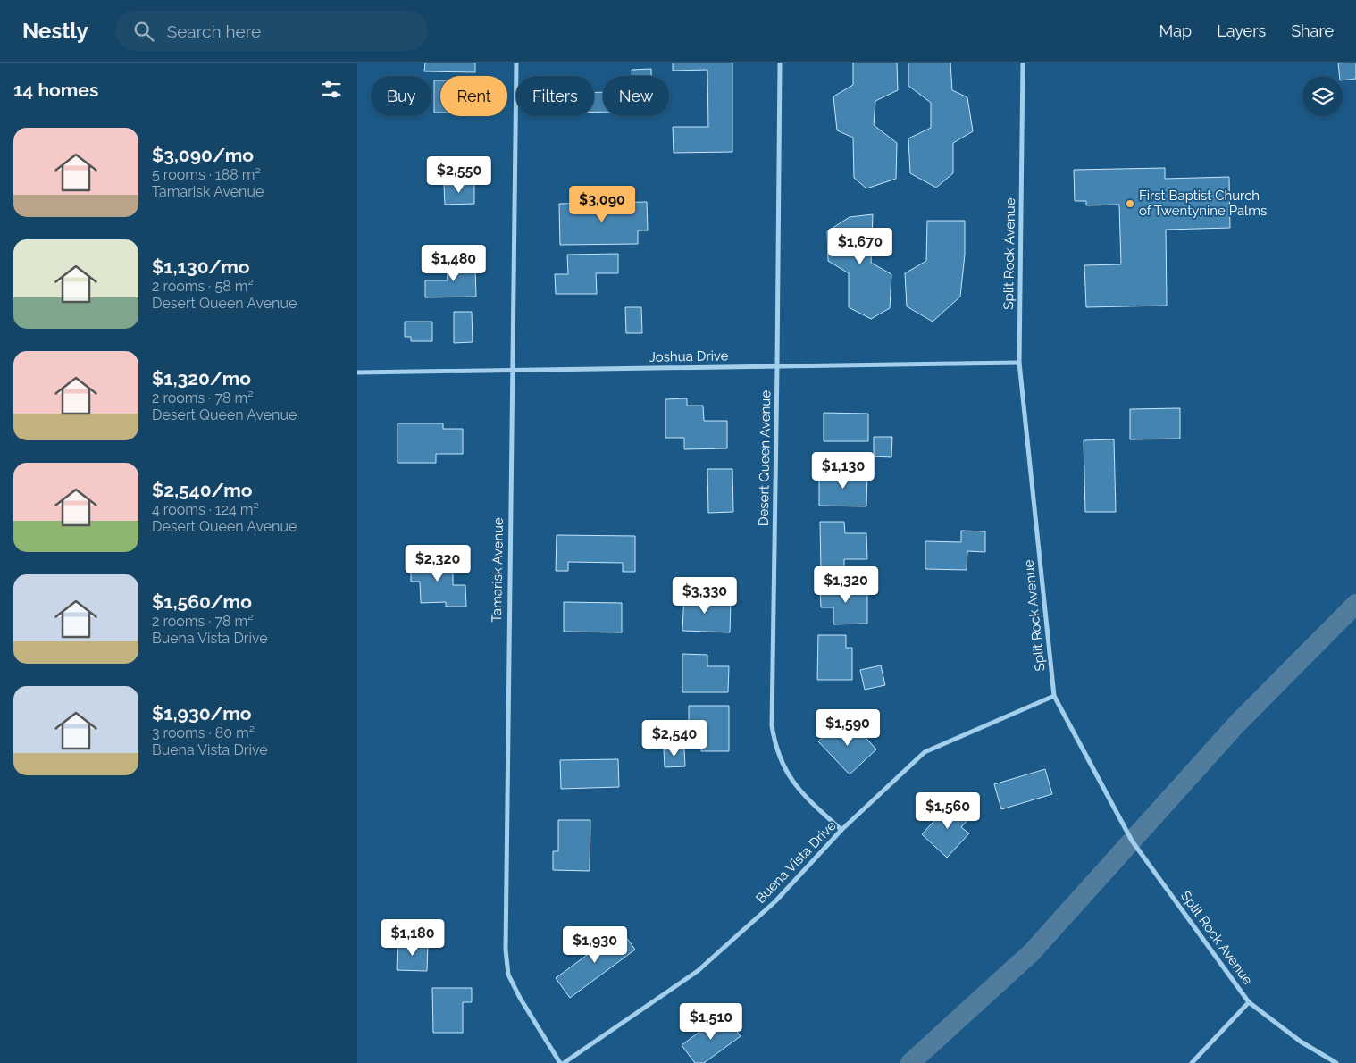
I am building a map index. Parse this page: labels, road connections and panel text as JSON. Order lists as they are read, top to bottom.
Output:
{
  "streets": {
    "street": [
      "Split Rock Avenue",
      "Joshua Drive",
      "Desert Queen Avenue",
      "Tamarisk Avenue",
      "Buena Vista Drive"
    ]
  },
  "crossings": [
    ["Split Rock Avenue", "Joshua Drive"],
    ["Split Rock Avenue", "Buena Vista Drive"],
    ["Joshua Drive", "Desert Queen Avenue"],
    ["Joshua Drive", "Tamarisk Avenue"],
    ["Desert Queen Avenue", "Buena Vista Drive"]
  ],
  "places": ["First Baptist Church of Twentynine Palms"],
  "page": {
    "header": "Nestly",
    "search": "Search here",
    "nav": ["Map", "Layers", "Share"],
    "heading": "14 homes",
    "chip": [
      "Buy",
      "Rent",
      "Filters",
      "New"
    ],
    "list": [
      {
        "name": "$3,090/mo",
        "note": "5 rooms · 188 m² · Tamarisk Avenue"
      },
      {
        "name": "$1,130/mo",
        "note": "2 rooms · 58 m² · Desert Queen Avenue"
      },
      {
        "name": "$1,320/mo",
        "note": "2 rooms · 78 m² · Desert Queen Avenue"
      },
      {
        "name": "$2,540/mo",
        "note": "4 rooms · 124 m² · Desert Queen Avenue"
      },
      {
        "name": "$1,560/mo",
        "note": "2 rooms · 78 m² · Buena Vista Drive"
      },
      {
        "name": "$1,930/mo",
        "note": "3 rooms · 80 m² · Buena Vista Drive"
      }
    ],
    "price": [
      "$2,550",
      "$3,090",
      "$1,670",
      "$1,480",
      "$1,130",
      "$2,320",
      "$1,320",
      "$3,330",
      "$1,590",
      "$2,540",
      "$1,560",
      "$1,180",
      "$1,930",
      "$1,510"
    ]
  }
}
